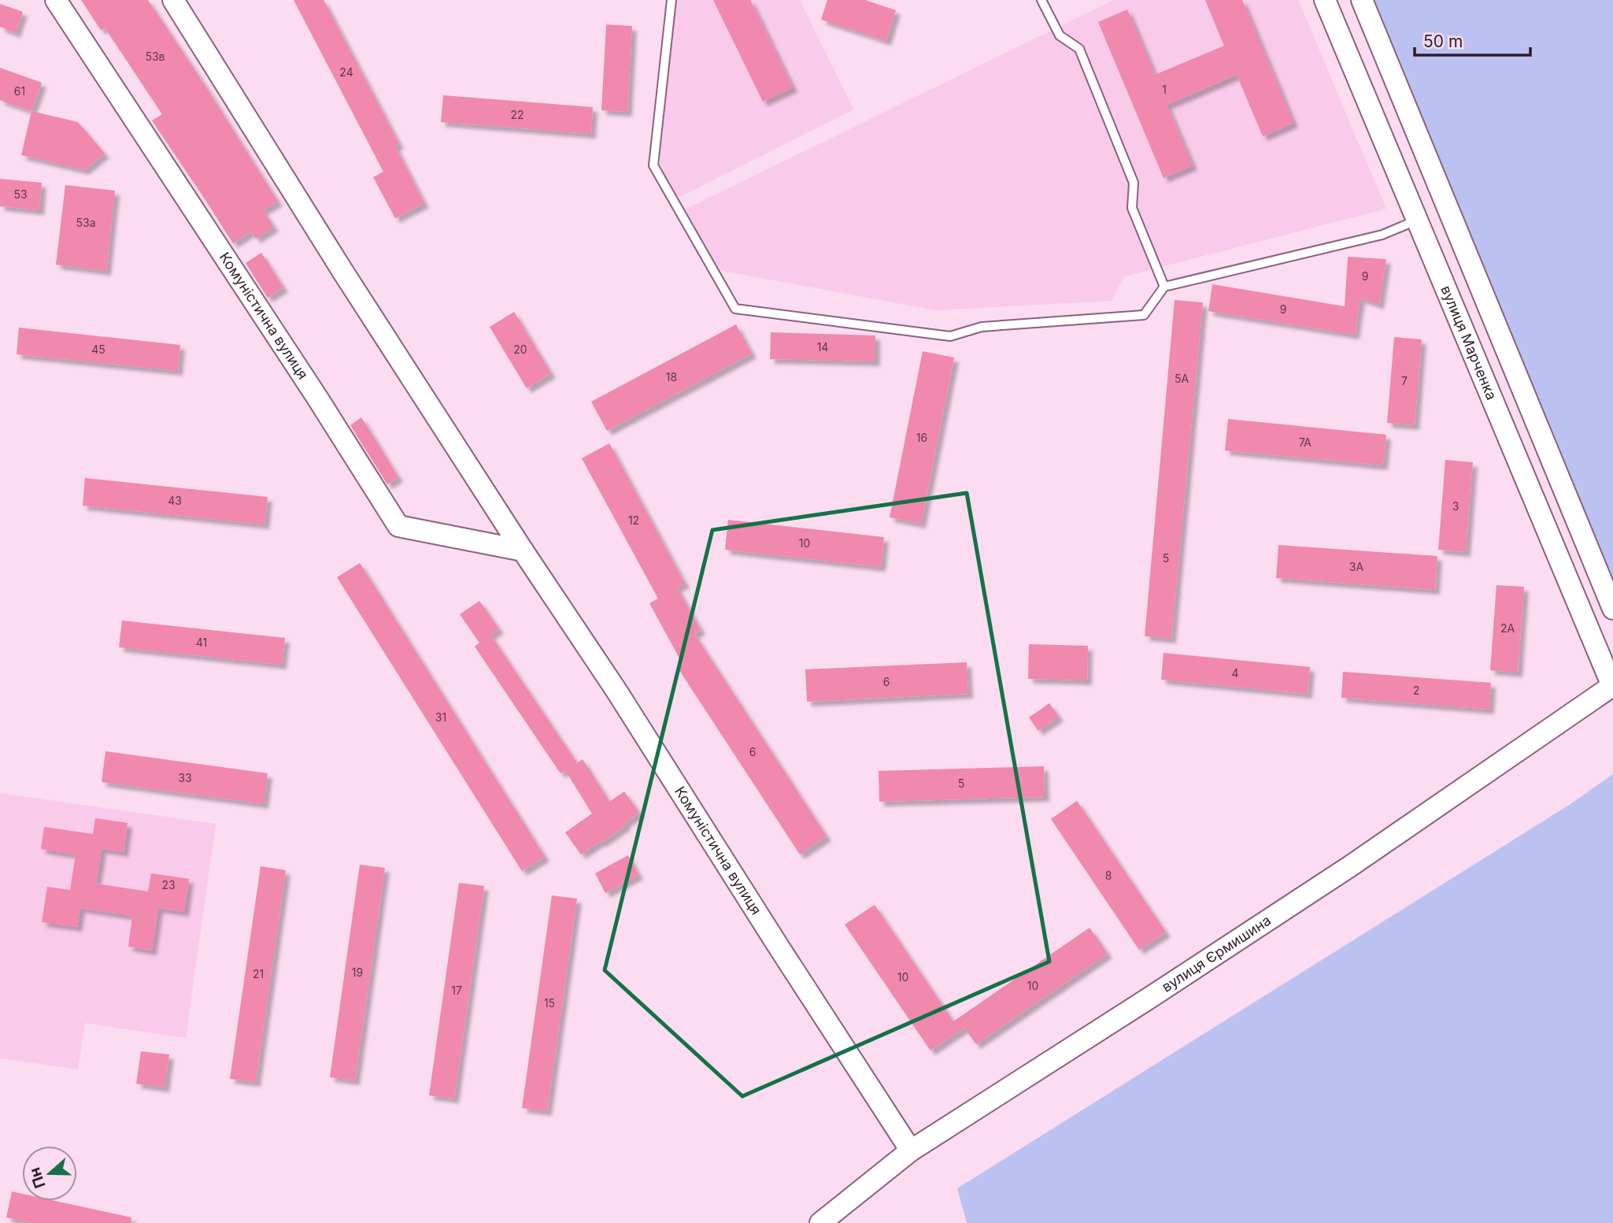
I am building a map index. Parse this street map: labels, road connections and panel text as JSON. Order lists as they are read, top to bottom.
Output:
{
  "streets": {
    "street": ["Комуністична вулиця", "вулиця Марченка", "вулиця Єрмишина"]
  },
  "crossings": [
    ["Комуністична вулиця", "вулиця Єрмишина"],
    ["вулиця Марченка", "вулиця Єрмишина"]
  ],
  "house_numbers": [
    "53в",
    "24",
    "1",
    "61",
    "22",
    "53",
    "53а",
    "9",
    "9",
    "14",
    "45",
    "20",
    "18",
    "5А",
    "7",
    "16",
    "7А",
    "43",
    "3",
    "12",
    "10",
    "5",
    "3А",
    "2А",
    "41",
    "4",
    "6",
    "2",
    "31",
    "6",
    "33",
    "5",
    "8",
    "23",
    "19",
    "21",
    "10",
    "10",
    "17",
    "15"
  ],
  "scale_bar": "50 m",
  "north": "left"
}
